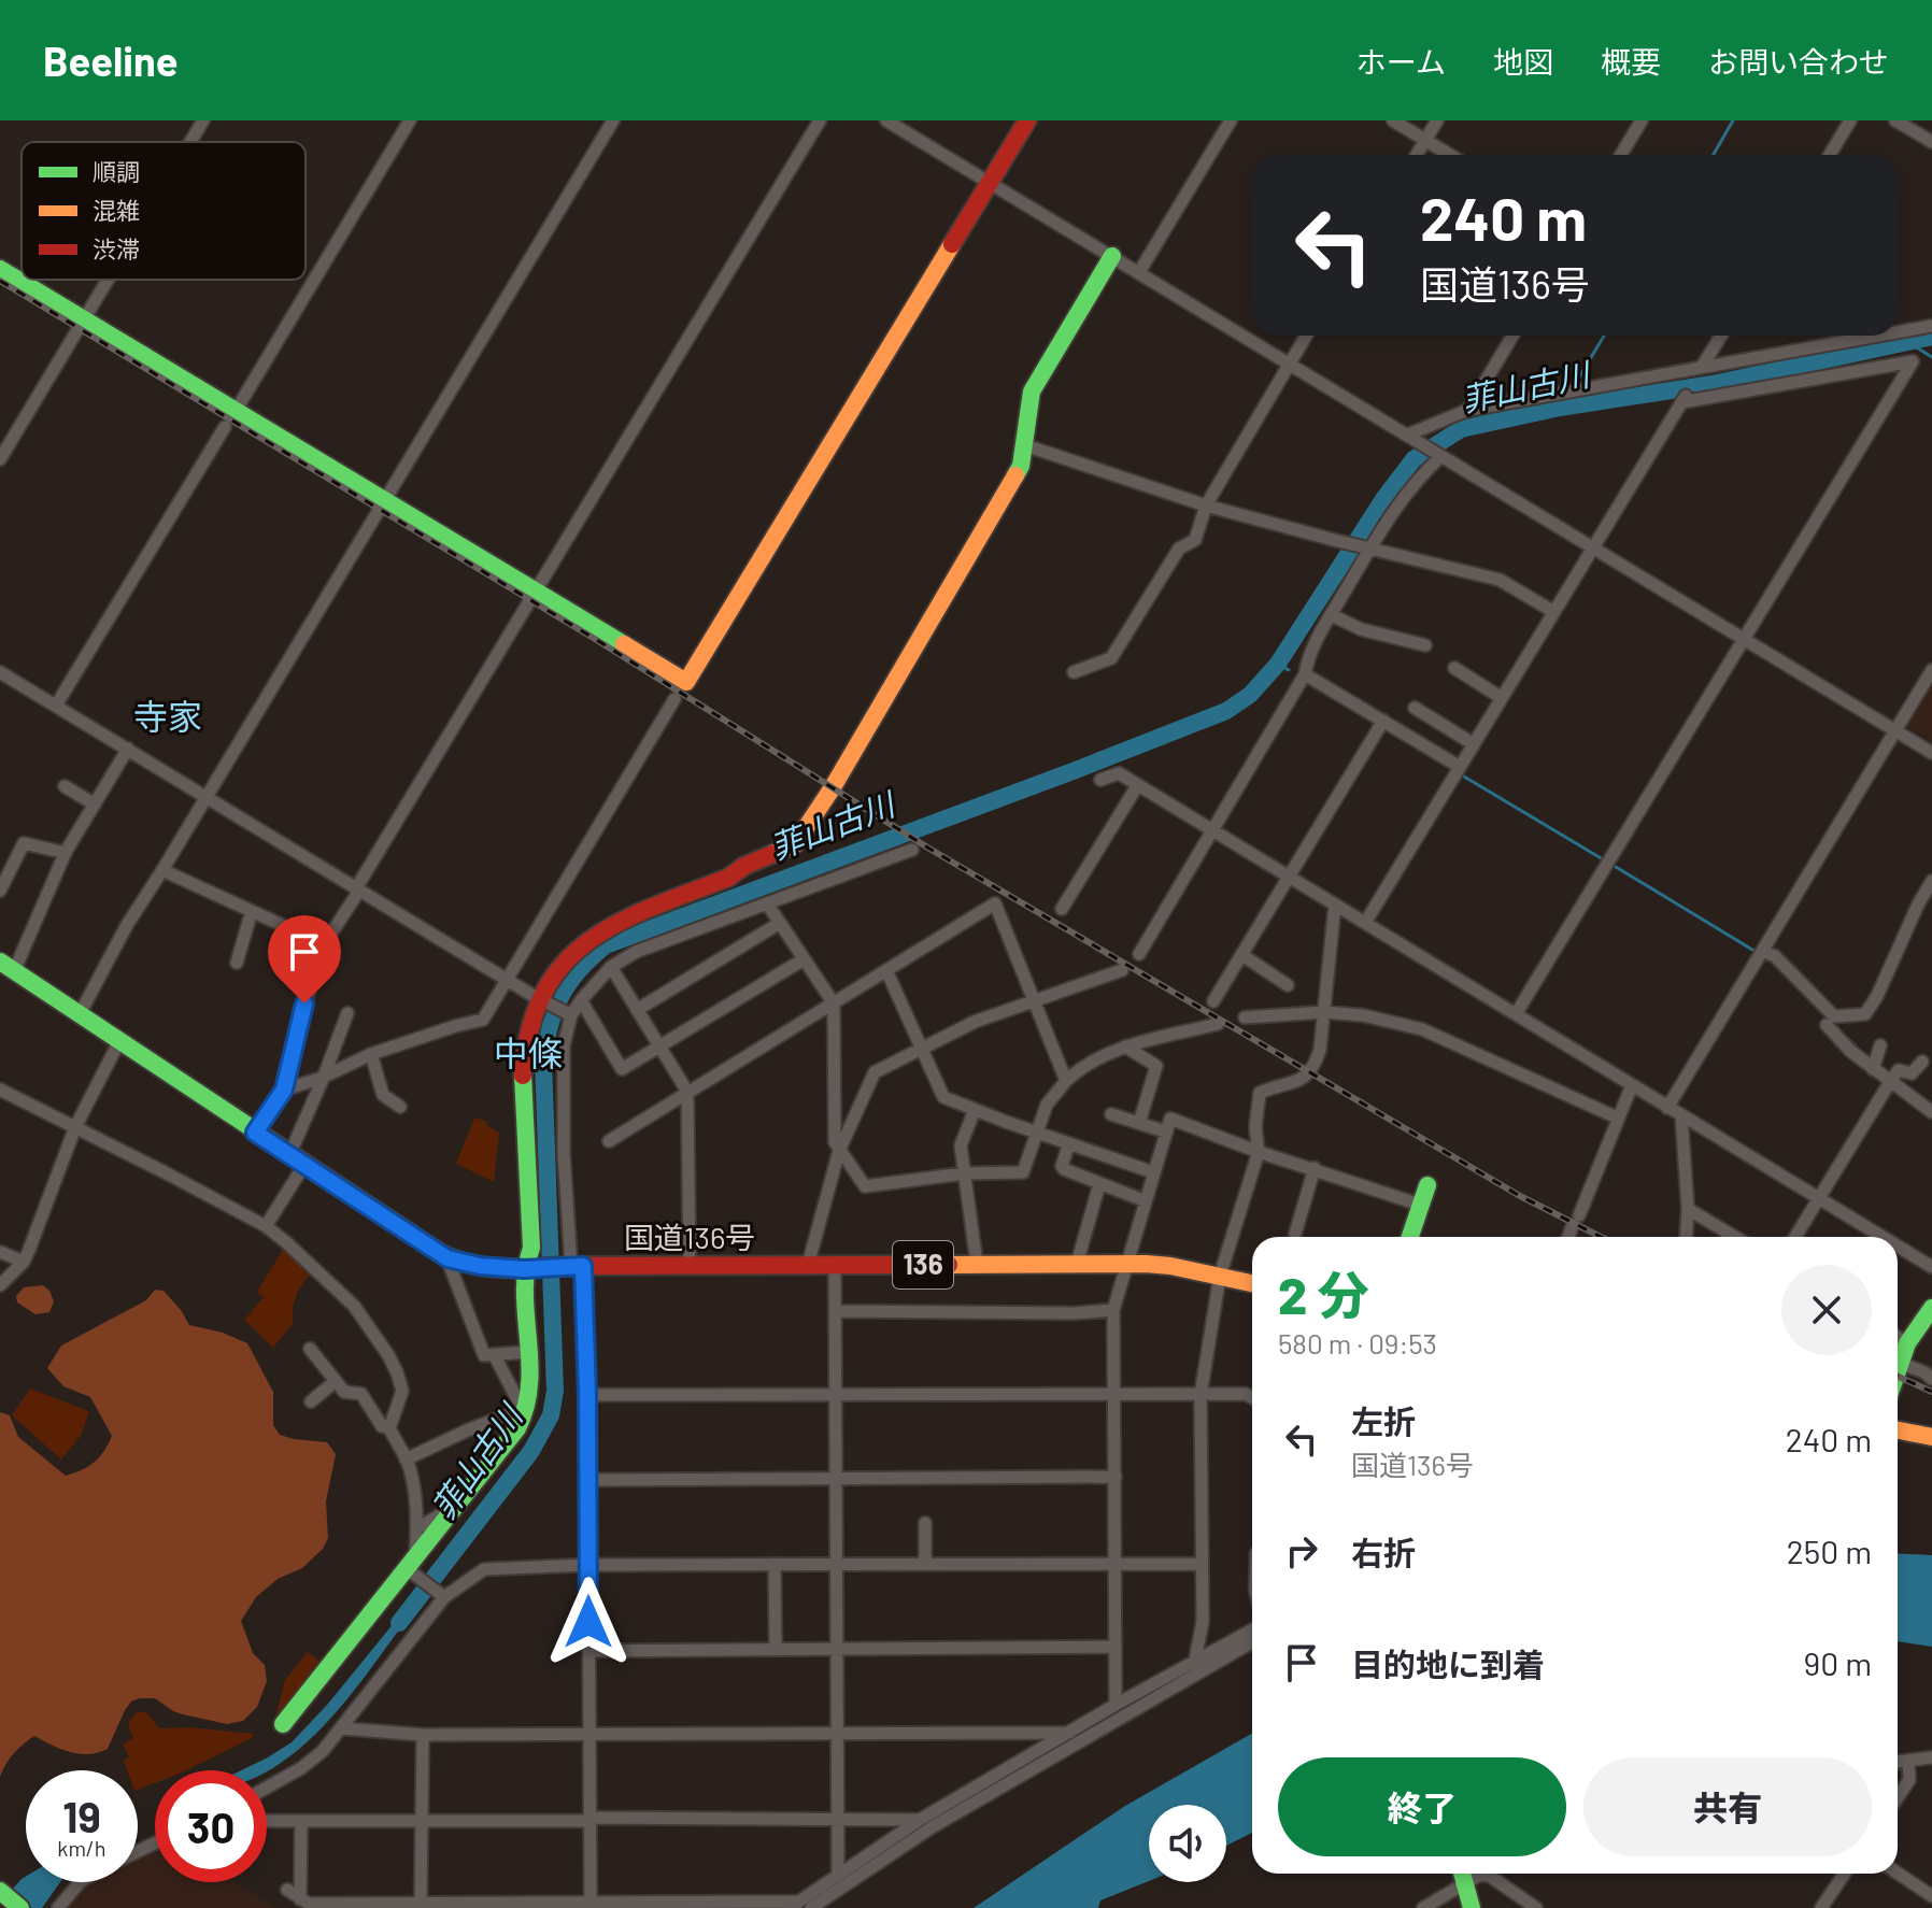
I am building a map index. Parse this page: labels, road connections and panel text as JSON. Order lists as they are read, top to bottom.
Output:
{
  "streets": {
    "main road": ["国道136号", "136"]
  },
  "districts": ["寺家", "中條"],
  "water": ["菲山古川"],
  "legend": ["順調", "混雑", "渋滞"],
  "page": {
    "header": "Beeline",
    "nav": [
      "ホーム",
      "地図",
      "概要",
      "お問い合わせ"
    ],
    "turn": ["240 m", "国道136号"],
    "heading": ["2 分", "580 m · 09:53"],
    "list": [
      {
        "name": "左折",
        "note": "国道136号",
        "value": "240 m"
      },
      {
        "name": "右折",
        "value": "250 m"
      },
      {
        "name": "目的地に到着",
        "value": "90 m"
      }
    ],
    "buttons": ["終了", "共有"],
    "speed": "19 km/h",
    "limit": "30"
  }
}
